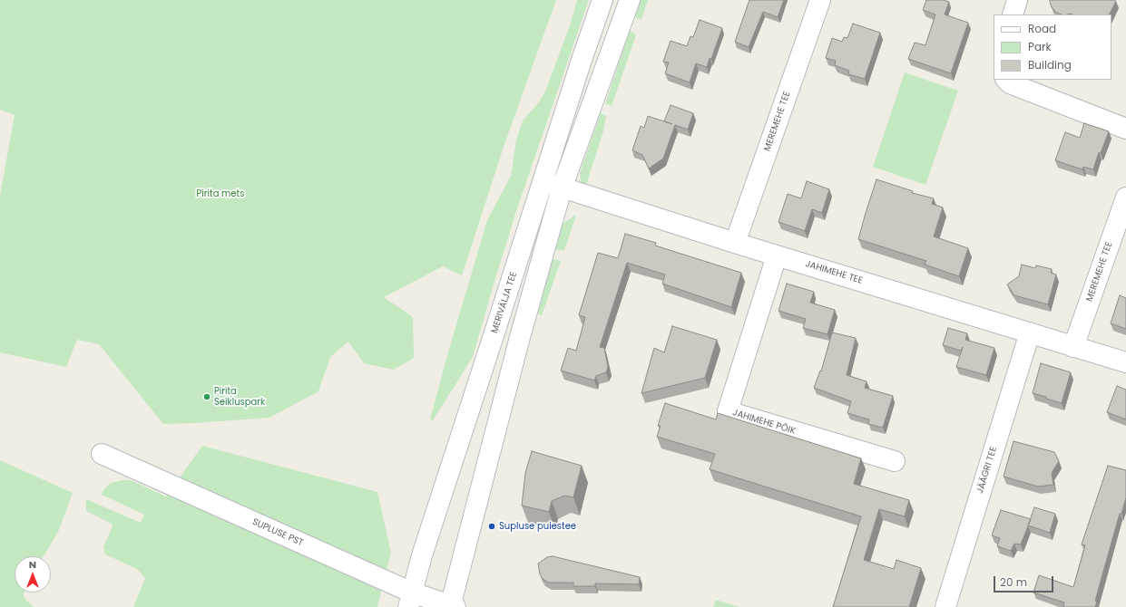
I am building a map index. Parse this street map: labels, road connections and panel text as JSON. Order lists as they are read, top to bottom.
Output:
{
  "streets": {
    "street": [
      "MEREMEHE TEE",
      "JAHIMEHE TEE",
      "MERIVÄLJA TEE",
      "JAHIMEHE PÕIK",
      "JÄÄGRI TEE",
      "SUPLUSE PST"
    ]
  },
  "crossings": [
    ["MEREMEHE TEE", "JAHIMEHE TEE"],
    ["JAHIMEHE TEE", "MERIVÄLJA TEE"],
    ["JAHIMEHE TEE", "JAHIMEHE PÕIK"],
    ["JAHIMEHE TEE", "JÄÄGRI TEE"],
    ["MERIVÄLJA TEE", "SUPLUSE PST"]
  ],
  "parks": ["Pirita mets"],
  "places": ["Pirita Seikluspark", "Supluse puiestee"],
  "legend": ["Road", "Park", "Building"],
  "scale_bar": "20 m",
  "north": "top"
}
